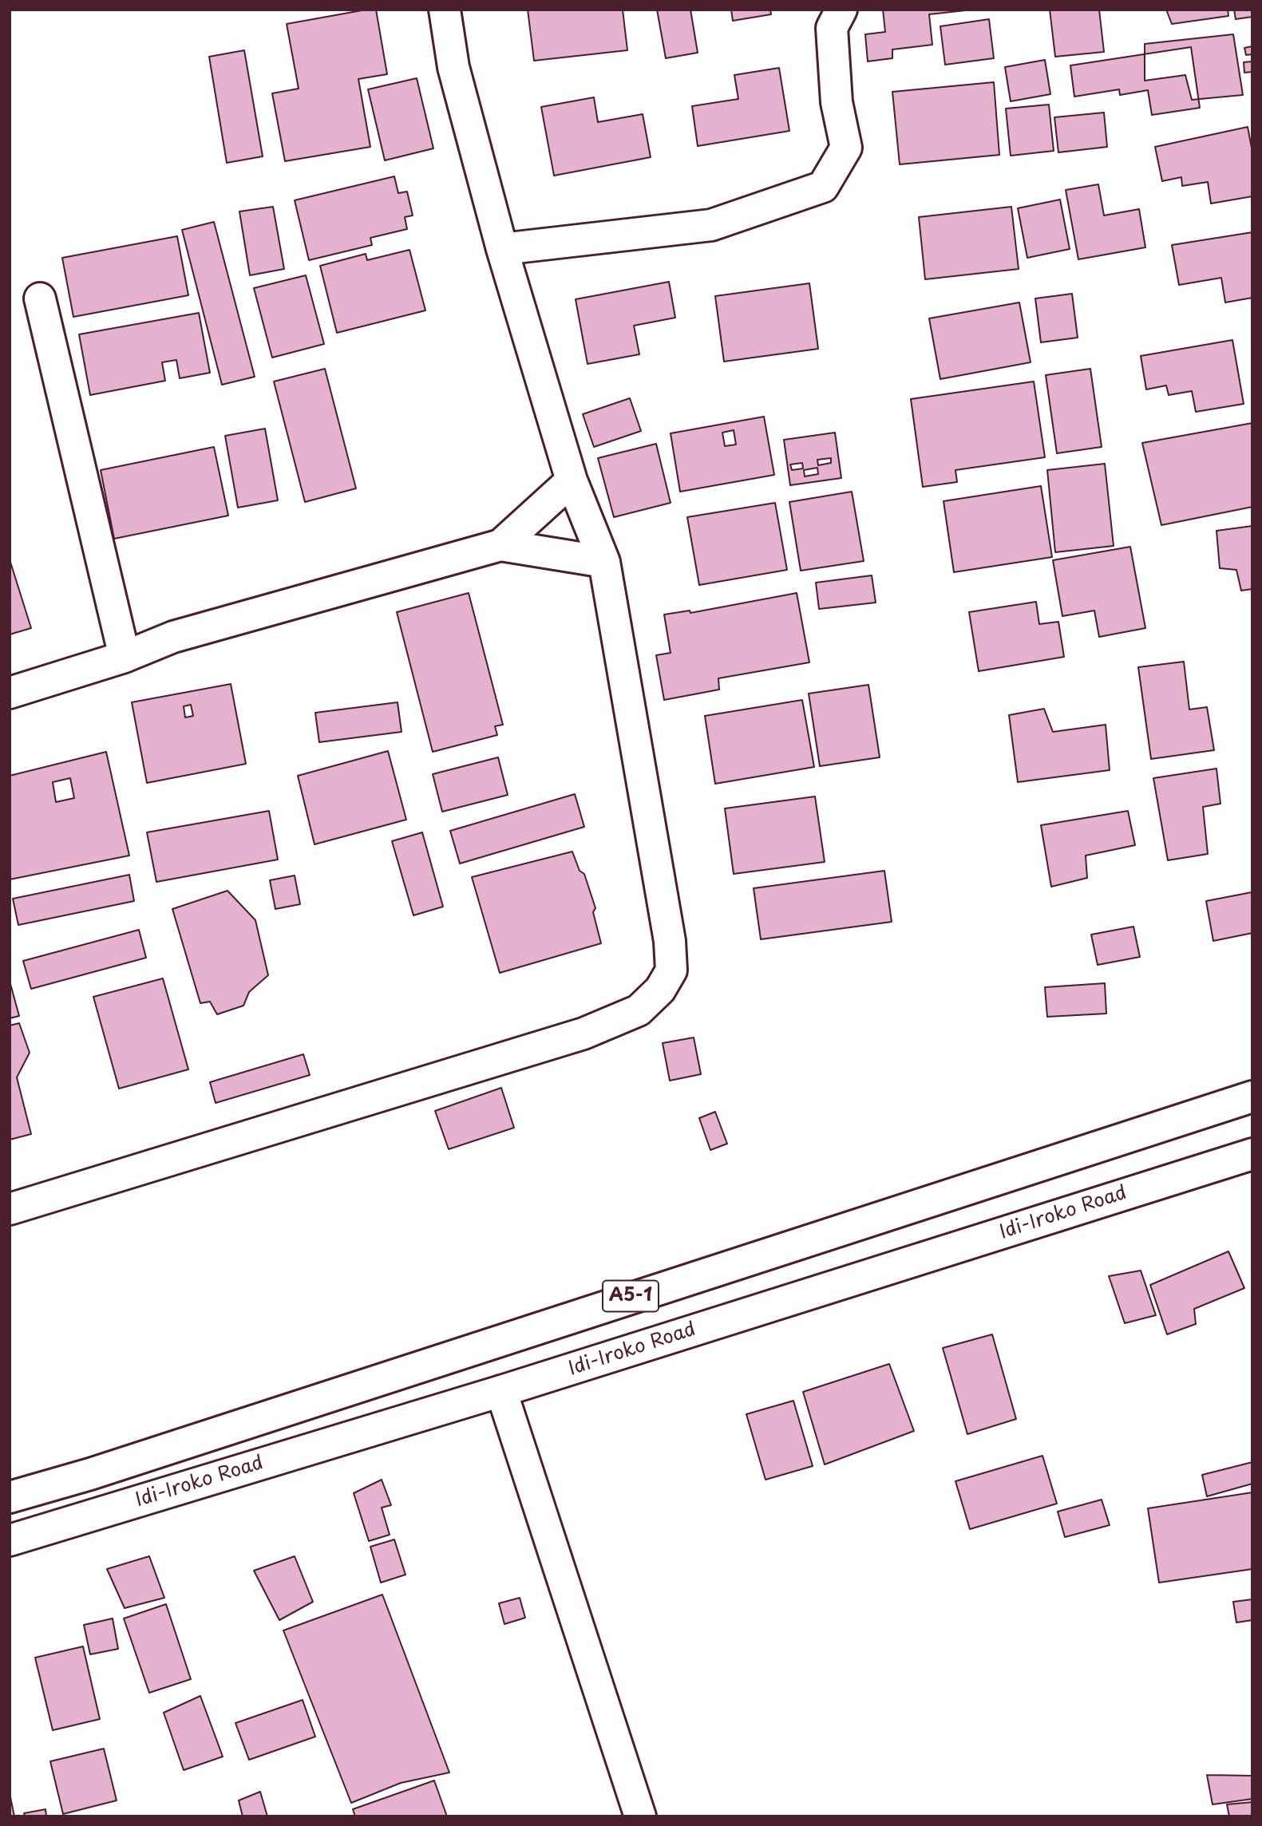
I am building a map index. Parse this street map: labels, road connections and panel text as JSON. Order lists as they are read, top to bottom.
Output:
{
  "streets": {
    "main road": ["Idi-Iroko Road", "A5-1"]
  }
}
